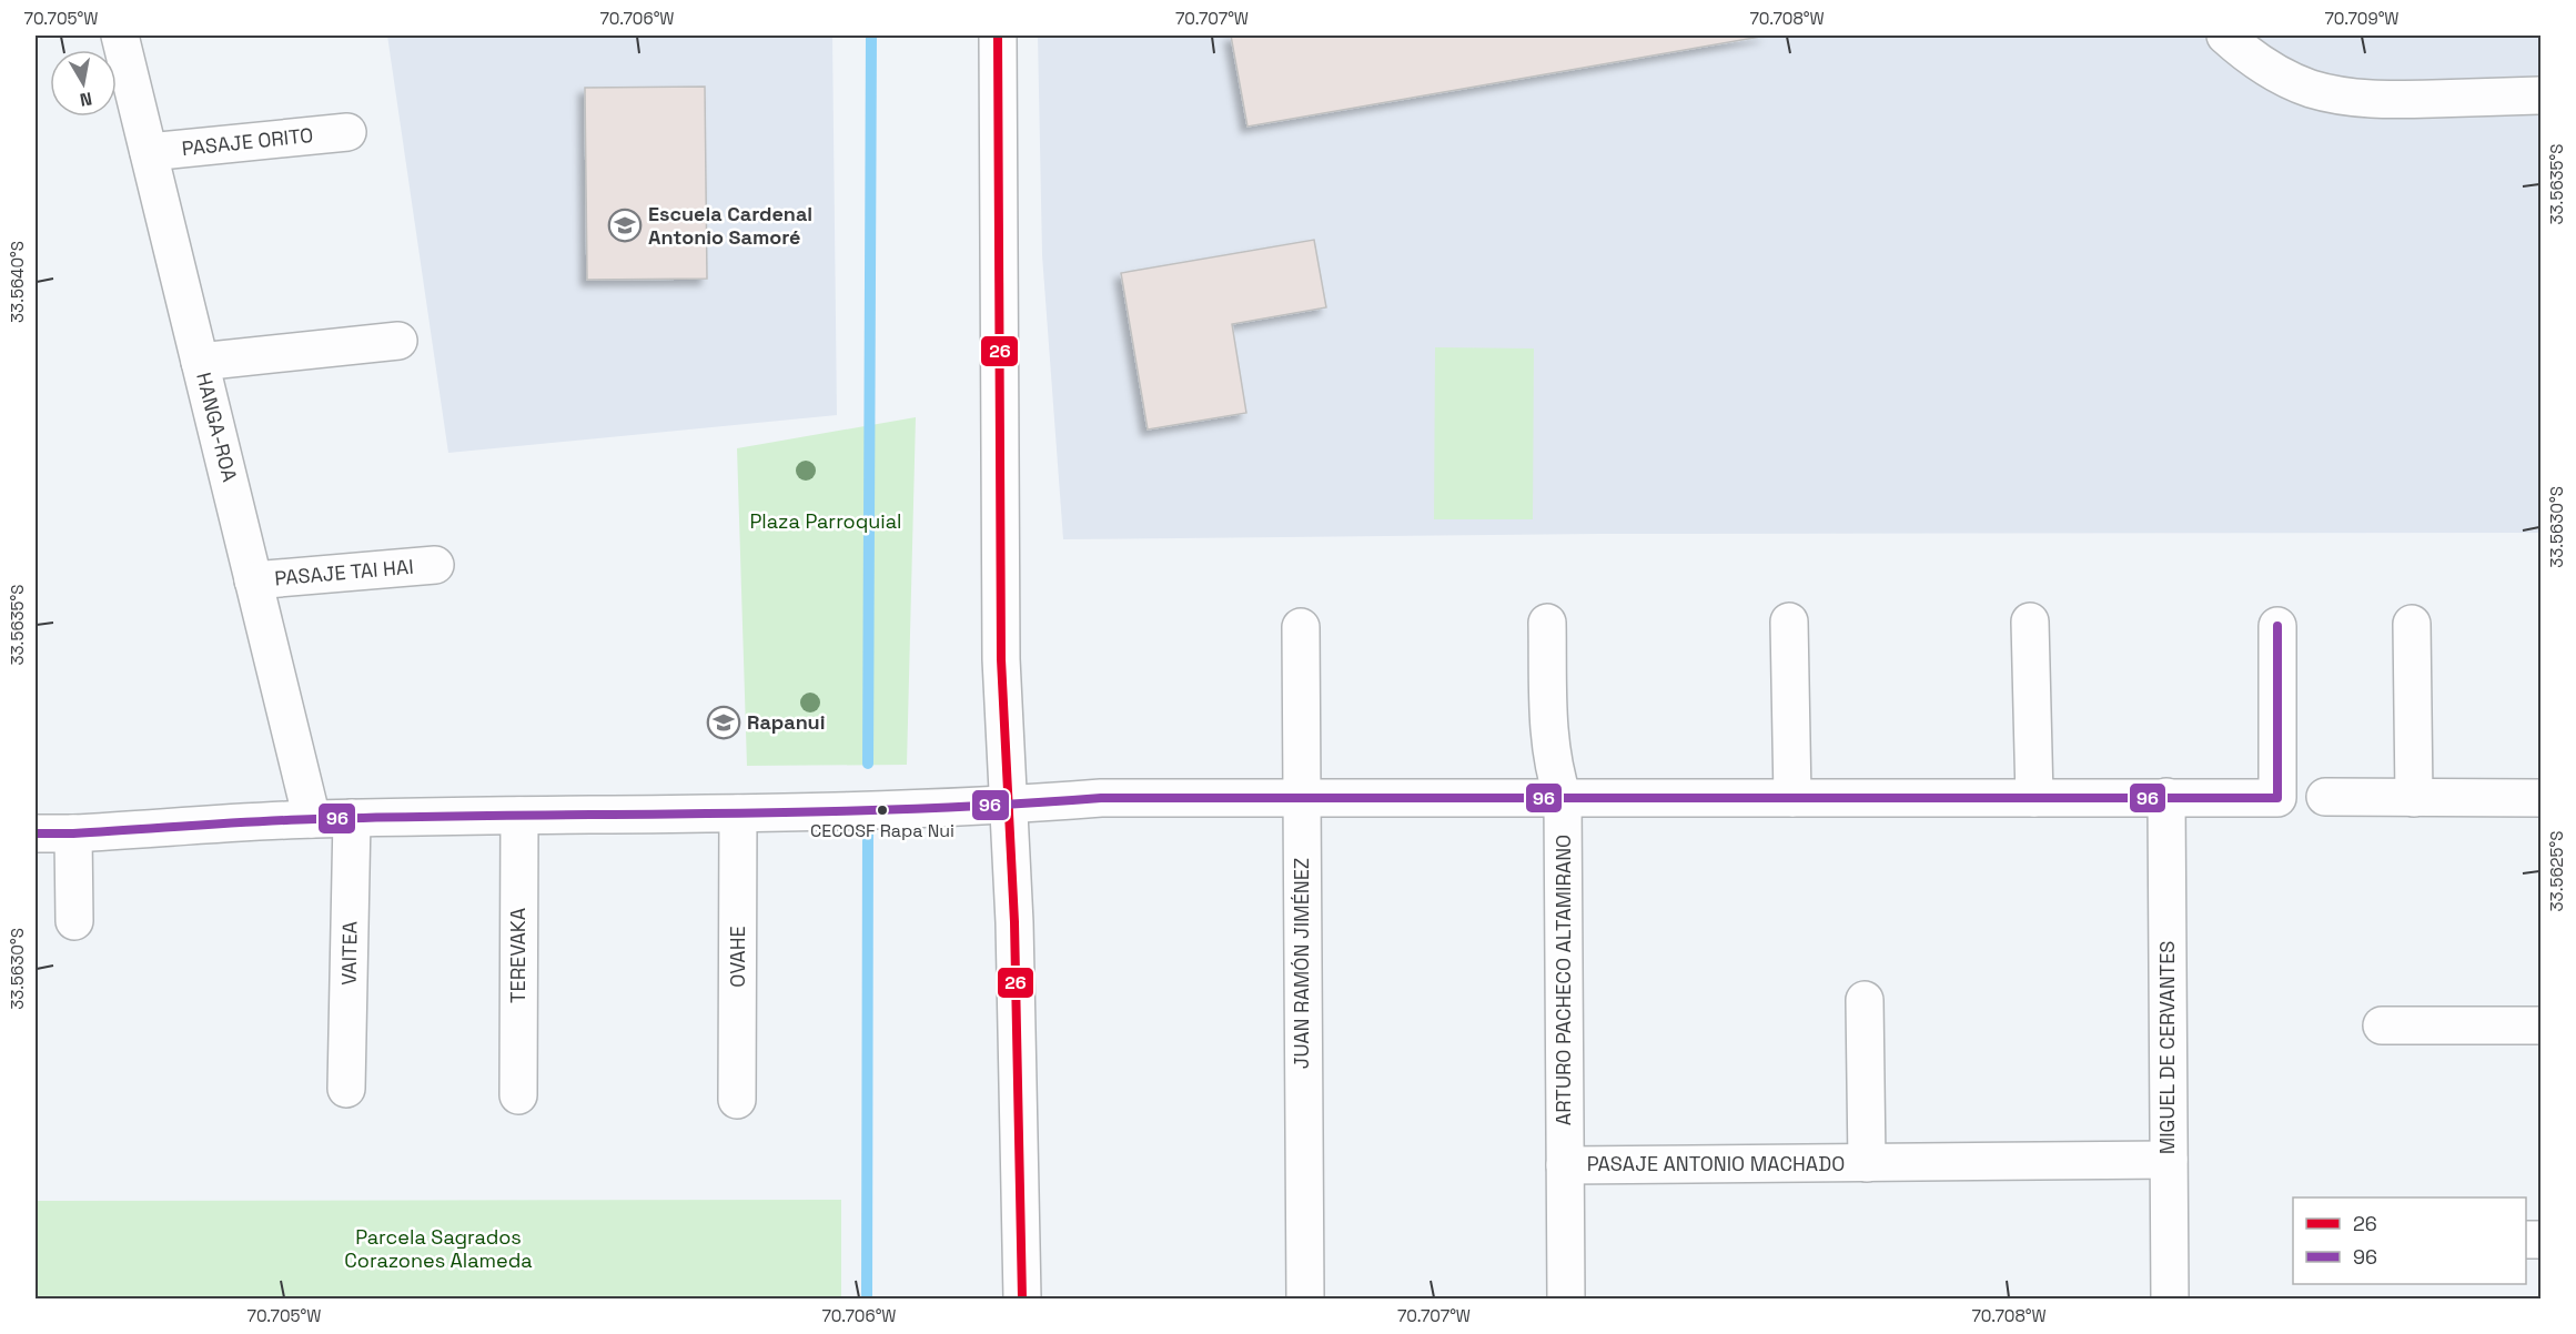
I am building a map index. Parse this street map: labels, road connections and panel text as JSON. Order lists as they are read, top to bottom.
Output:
{
  "streets": {
    "street": [
      "PASAJE ORITO",
      "HANGA-ROA",
      "PASAJE TAI HAI",
      "VAITEA",
      "TEREVAKA",
      "OVAHE",
      "JUAN RAMÓN JIMÉNEZ",
      "ARTURO PACHECO ALTAMIRANO",
      "MIGUEL DE CERVANTES",
      "PASAJE ANTONIO MACHADO"
    ]
  },
  "crossings": [
    ["PASAJE ORITO", "HANGA-ROA"],
    ["HANGA-ROA", "PASAJE TAI HAI"],
    ["ARTURO PACHECO ALTAMIRANO", "PASAJE ANTONIO MACHADO"],
    ["MIGUEL DE CERVANTES", "PASAJE ANTONIO MACHADO"]
  ],
  "parks": ["Plaza Parroquial", "Parcela Sagrados Corazones Alameda"],
  "places": {
    "school or university": ["Escuela Cardenal Antonio Samoré", "Rapanui"],
    "other": ["CECOSF Rapa Nui"]
  },
  "lines": ["transit line 26", "transit line 96"],
  "legend": ["26", "96"],
  "north": "bottom",
  "coordinates": [
    "70.705°W",
    "70.706°W",
    "70.707°W",
    "70.708°W",
    "70.709°W",
    "33.5635°S",
    "33.5640°S",
    "33.5630°S",
    "33.5625°S"
  ]
}
